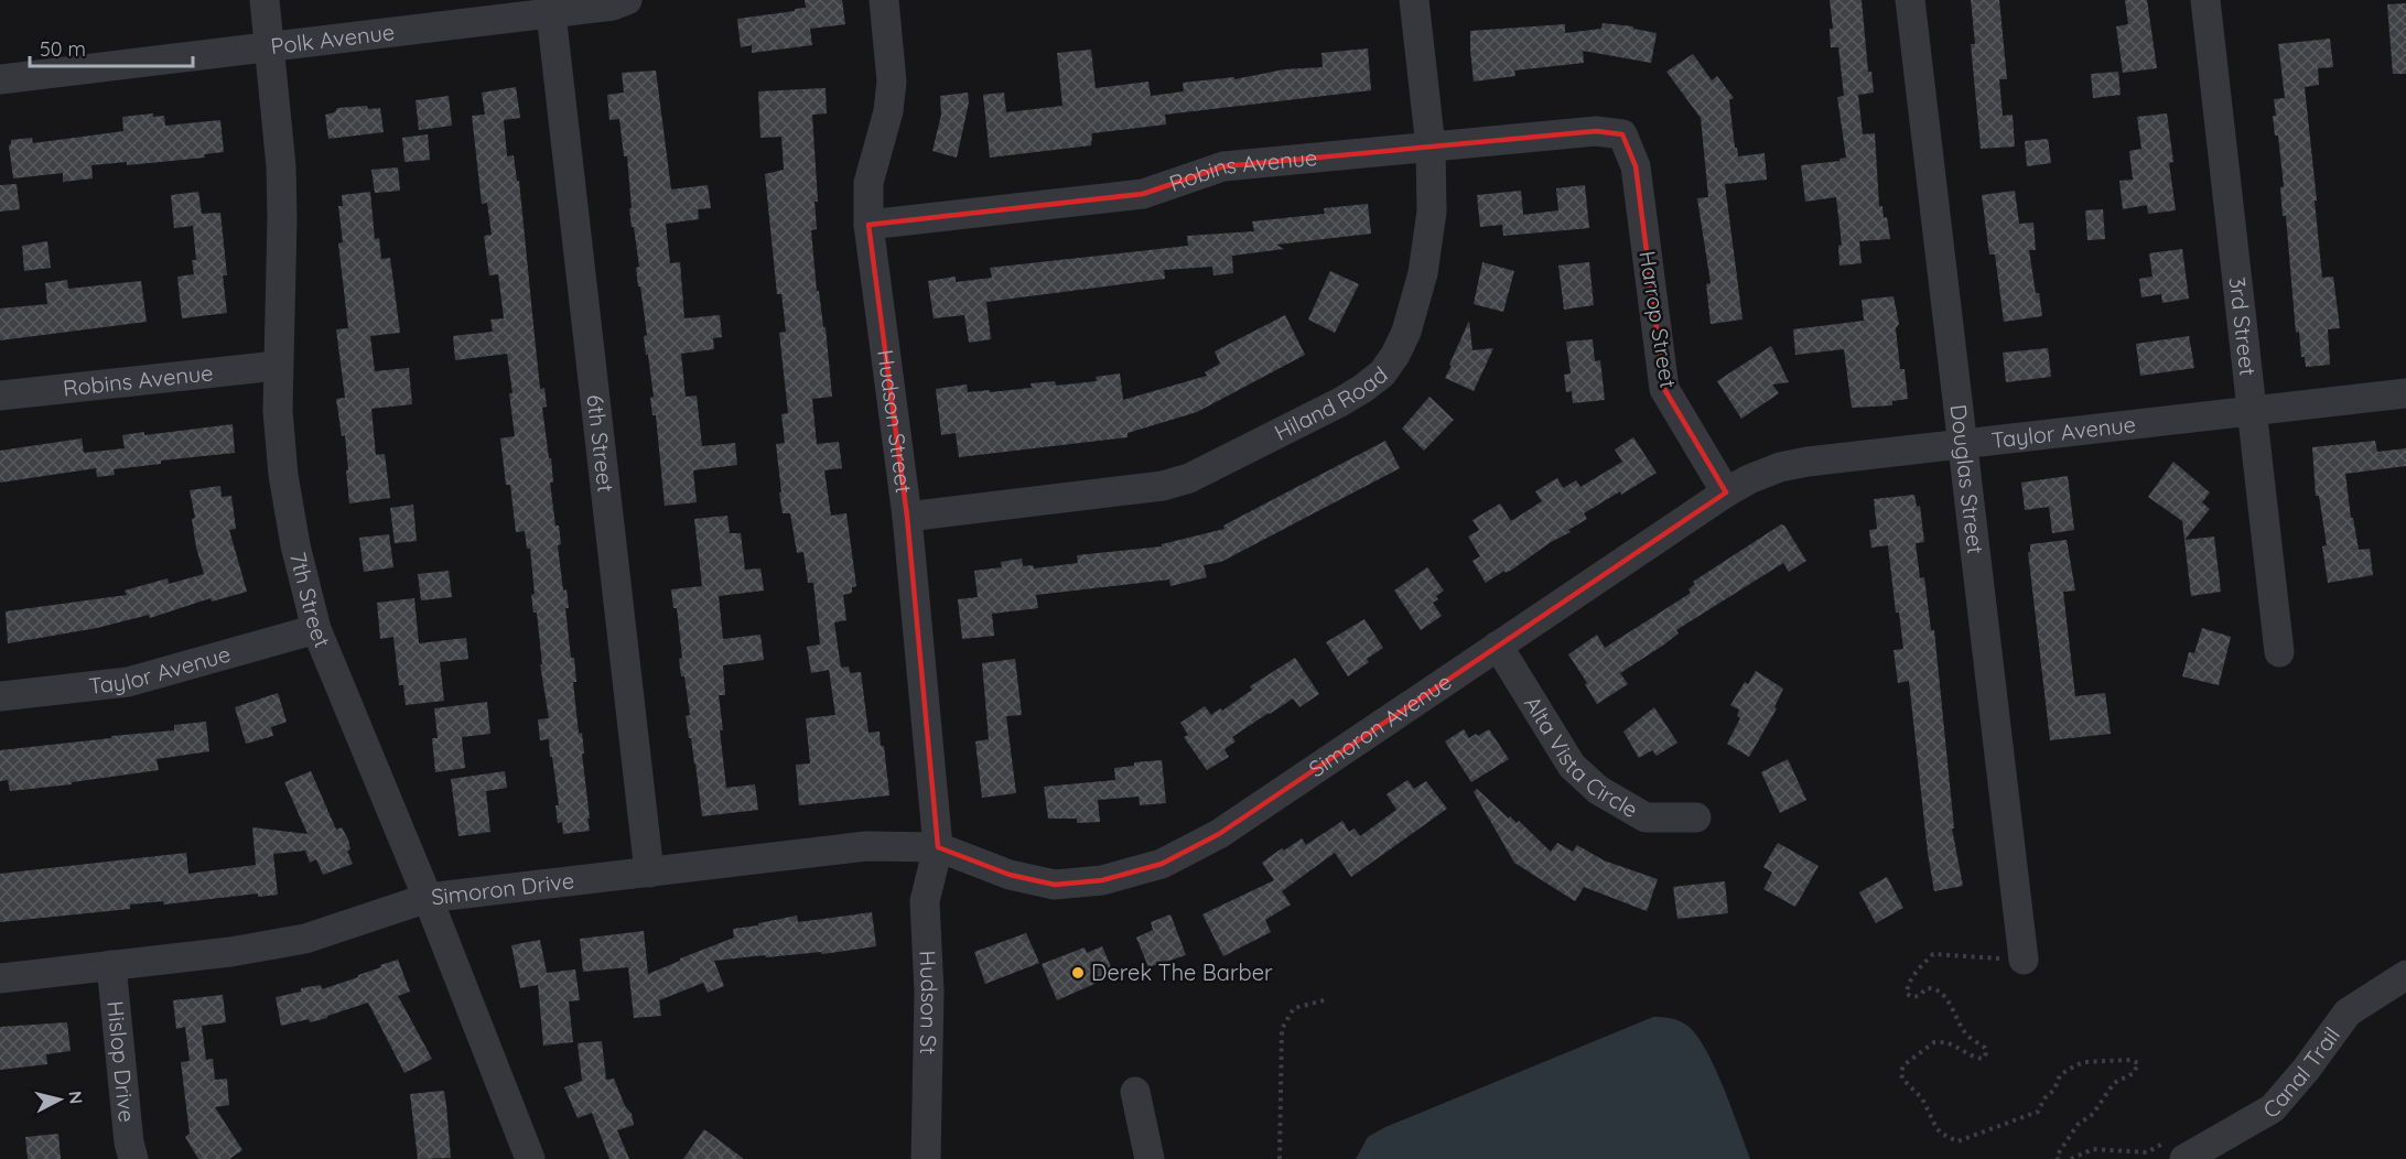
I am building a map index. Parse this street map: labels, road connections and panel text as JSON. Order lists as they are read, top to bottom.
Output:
{
  "streets": {
    "street": [
      "Polk Avenue",
      "Robins Avenue",
      "Harrop Street",
      "3rd Street",
      "Hiland Road",
      "Hudson Street",
      "Taylor Avenue",
      "6th Street",
      "Douglas Street",
      "7th Street",
      "Simoron Avenue",
      "Alta Vista Circle",
      "Simoron Drive",
      "Hudson St",
      "Hislop Drive",
      "Canal Trail"
    ]
  },
  "crossings": [
    ["Polk Avenue", "6th Street"],
    ["Polk Avenue", "7th Street"],
    ["Robins Avenue", "Harrop Street"],
    ["Robins Avenue", "Hiland Road"],
    ["Robins Avenue", "Hudson Street"],
    ["Robins Avenue", "7th Street"],
    ["Harrop Street", "Taylor Avenue"],
    ["Harrop Street", "Simoron Avenue"],
    ["3rd Street", "Taylor Avenue"],
    ["Hiland Road", "Hudson Street"],
    ["Hudson Street", "Simoron Drive"],
    ["Hudson Street", "Hudson St"],
    ["Taylor Avenue", "Douglas Street"],
    ["Taylor Avenue", "7th Street"],
    ["Taylor Avenue", "Simoron Avenue"],
    ["6th Street", "Simoron Drive"],
    ["7th Street", "Simoron Drive"],
    ["Simoron Avenue", "Alta Vista Circle"],
    ["Simoron Avenue", "Simoron Drive"],
    ["Simoron Drive", "Hudson St"],
    ["Simoron Drive", "Hislop Drive"]
  ],
  "places": ["Derek The Barber"],
  "scale_bar": "50 m",
  "north": "right"
}
